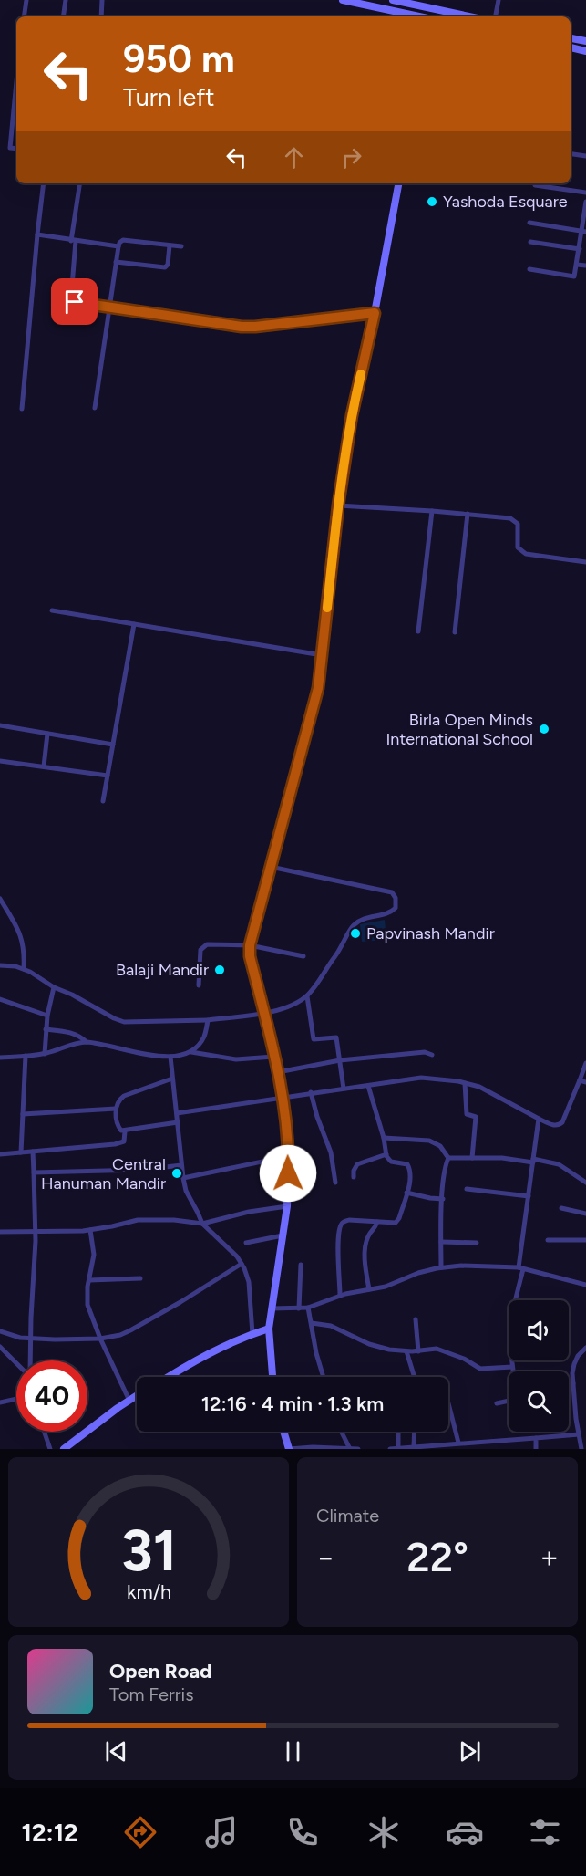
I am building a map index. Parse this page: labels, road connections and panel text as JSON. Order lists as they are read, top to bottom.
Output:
{
  "places": [
    "Yashoda Esquare",
    "Birla Open Minds International School",
    "Papvinash Mandir",
    "Balaji Mandir",
    "Central Hanuman Mandir"
  ],
  "page": {
    "turn": ["950 m", "Turn left"],
    "limit": "40",
    "trip": "12:16 · 4 min · 1.3 km",
    "tile": "Climate",
    "heat": ["−", "22°", "+"],
    "song": ["Open Road", "Tom Ferris"],
    "tabs": "12:12",
    "gauge": ["31", "km/h"]
  }
}
